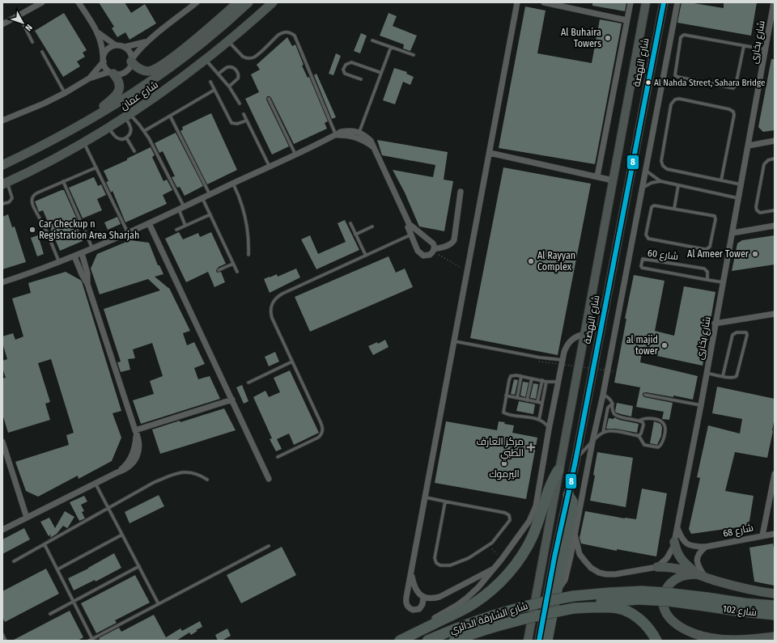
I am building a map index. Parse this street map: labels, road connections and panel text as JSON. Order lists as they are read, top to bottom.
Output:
{
  "streets": {
    "highway": ["شارع 102", "شارع الشارقة الدائري"],
    "main road": ["شارع النهضة", "شارع عمان"],
    "street": ["شارع بخارى", "شارع 68"],
    "lane": ["شارع 60"]
  },
  "crossings": [
    ["شارع بخارى", "شارع 60"],
    ["شارع بخارى", "شارع 68"],
    ["شارع 102", "شارع الشارقة الدائري"]
  ],
  "places": {
    "other": [
      "Al Buhaira Towers",
      "Al Nahda Street, Sahara Bridge",
      "Car Checkup n Registration Area Sharjah",
      "Al Ameer Tower",
      "Al Rayyan Complex",
      "al majid tower",
      "اليرموك"
    ],
    "health": ["مركز العارف الطبي"]
  },
  "lines": ["transit line 8"],
  "north": "bottom right"
}
